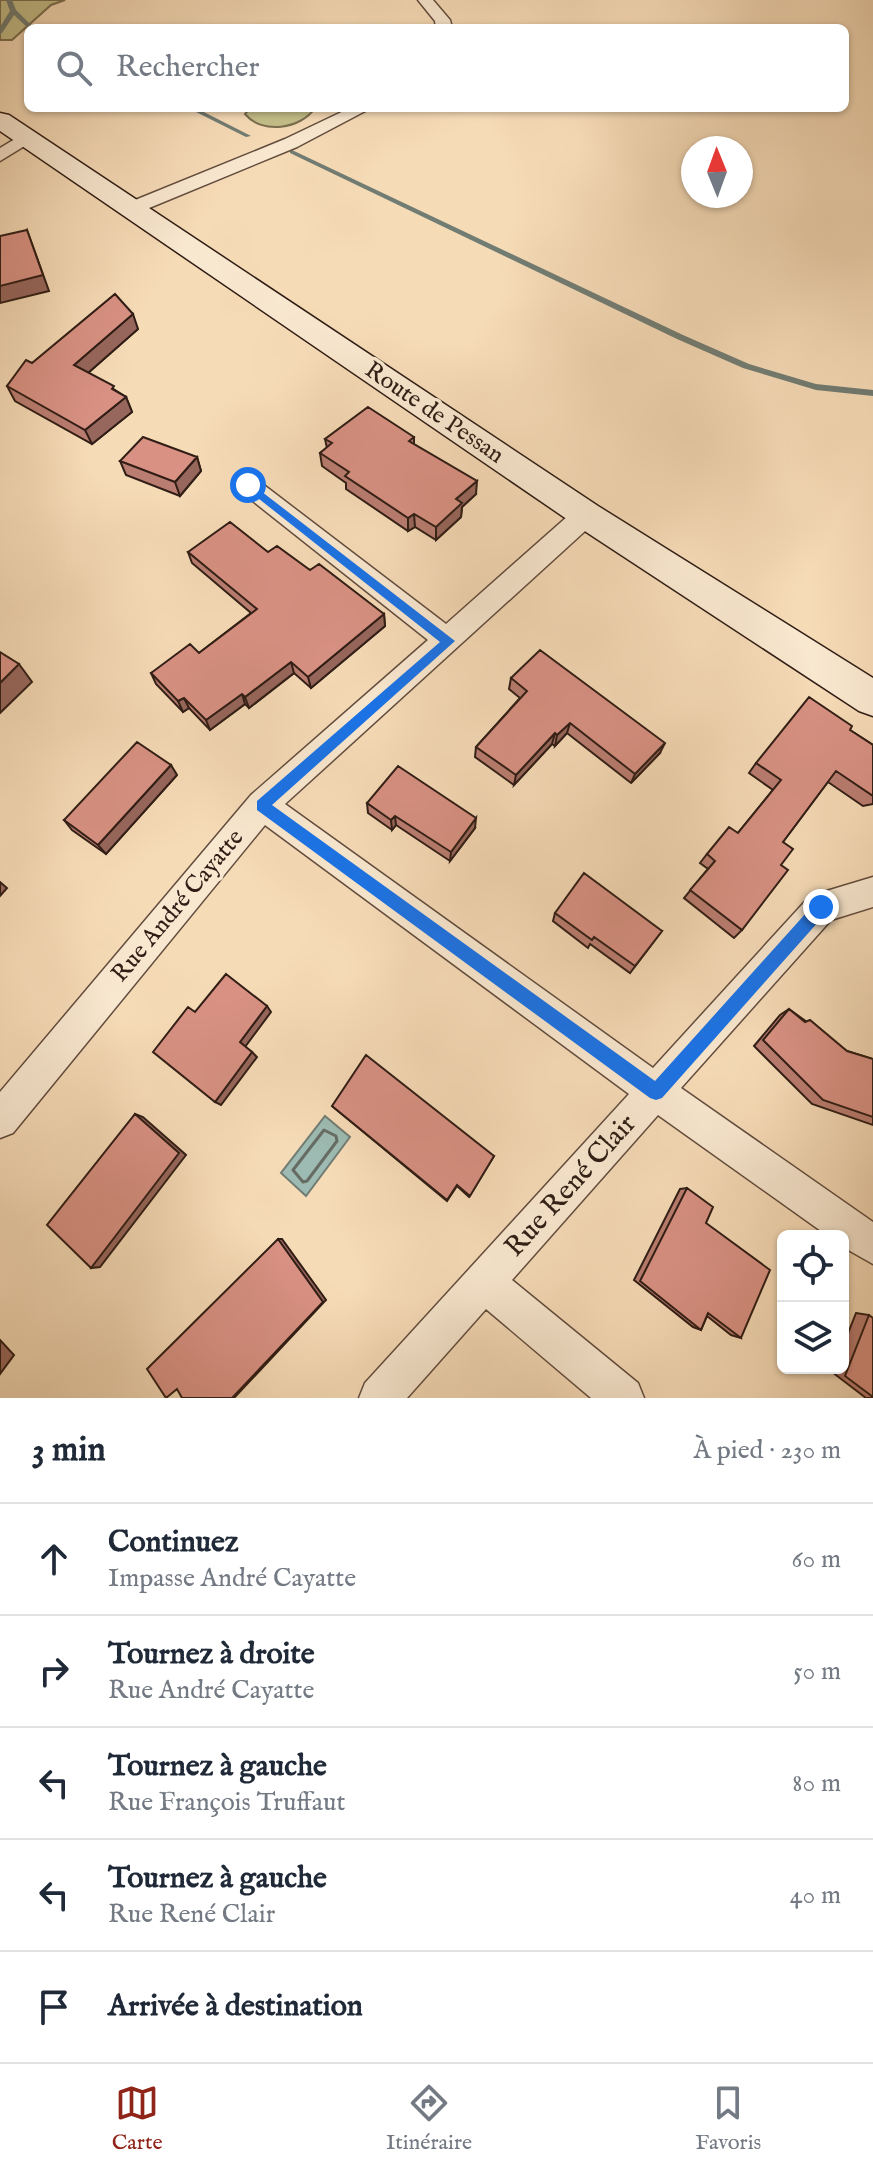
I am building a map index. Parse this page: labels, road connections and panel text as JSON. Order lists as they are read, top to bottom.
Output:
{
  "streets": {
    "main road": ["Route de Pessan"],
    "street": ["Rue André Cayatte", "Rue René Clair"]
  },
  "crossings": [
    ["Route de Pessan", "Rue André Cayatte"]
  ],
  "north": "top",
  "page": {
    "search": "Rechercher",
    "heading": ["3 min", "À pied · 230 m"],
    "list": [
      ["Continuez", "Impasse André Cayatte", "60 m"],
      ["Tournez à droite", "Rue André Cayatte", "50 m"],
      ["Tournez à gauche", "Rue François Truffaut", "80 m"],
      ["Tournez à gauche", "Rue René Clair", "40 m"],
      "Arrivée à destination"
    ],
    "nav": ["Carte", "Itinéraire", "Favoris"]
  }
}
